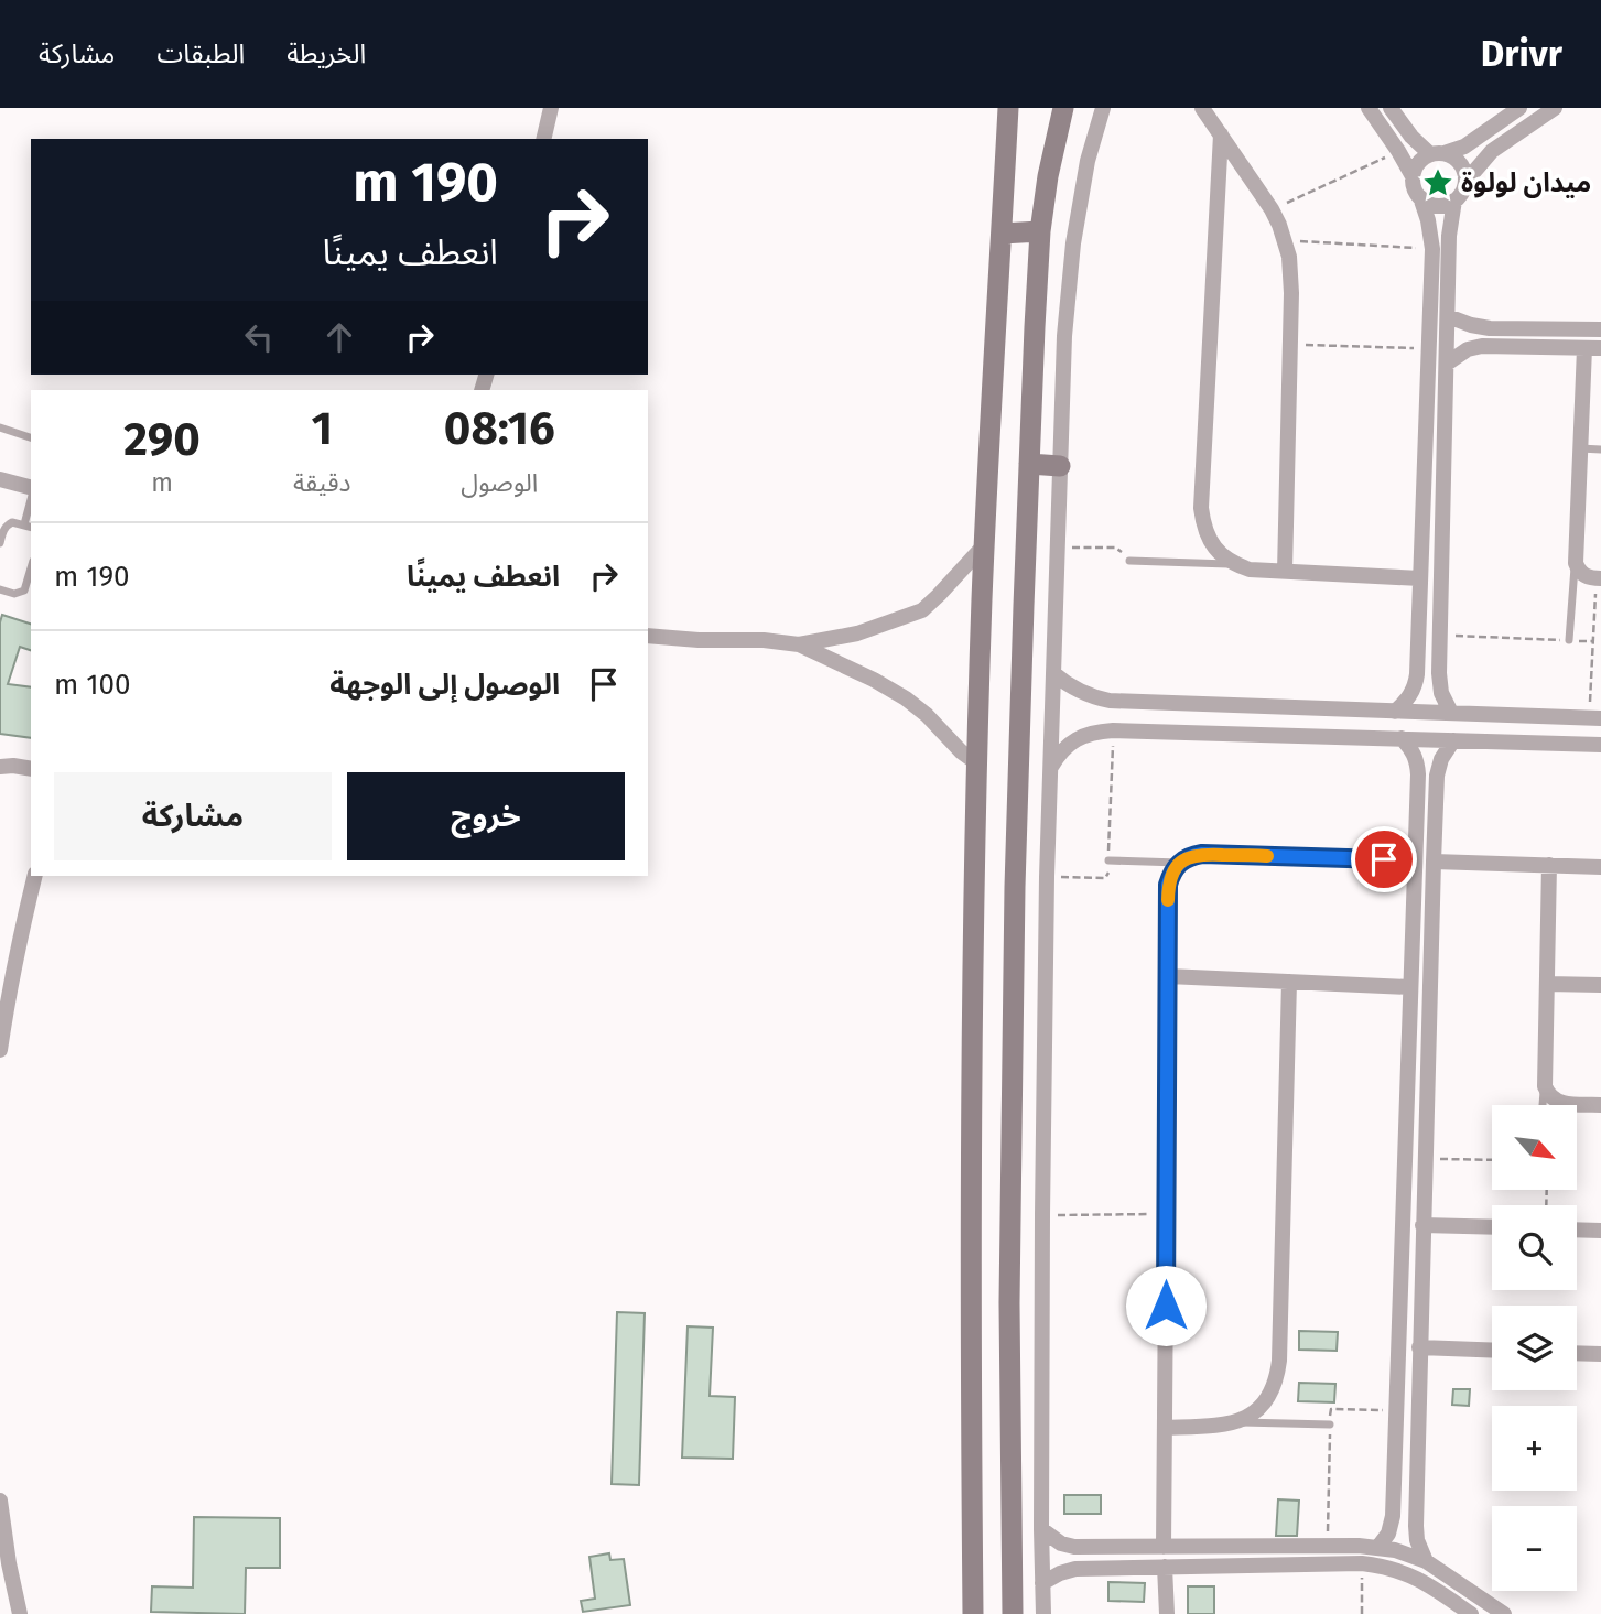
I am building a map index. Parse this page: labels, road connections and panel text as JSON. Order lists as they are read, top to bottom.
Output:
{
  "places": {
    "place": ["ميدان لولوة"]
  },
  "north": "bottom right",
  "page": {
    "header": "Drivr",
    "nav": ["الخريطة", "الطبقات", "مشاركة"],
    "turn": ["190 m", "انعطف يمينًا"],
    "eta": [
      "08:16",
      "الوصول",
      "1",
      "دقيقة",
      "290",
      "m"
    ],
    "list": [
      {
        "name": "انعطف يمينًا",
        "value": "190 m"
      },
      {
        "name": "الوصول إلى الوجهة",
        "value": "100 m"
      }
    ],
    "buttons": ["خروج", "مشاركة"],
    "map_buttons": ["+", "−"]
  }
}
